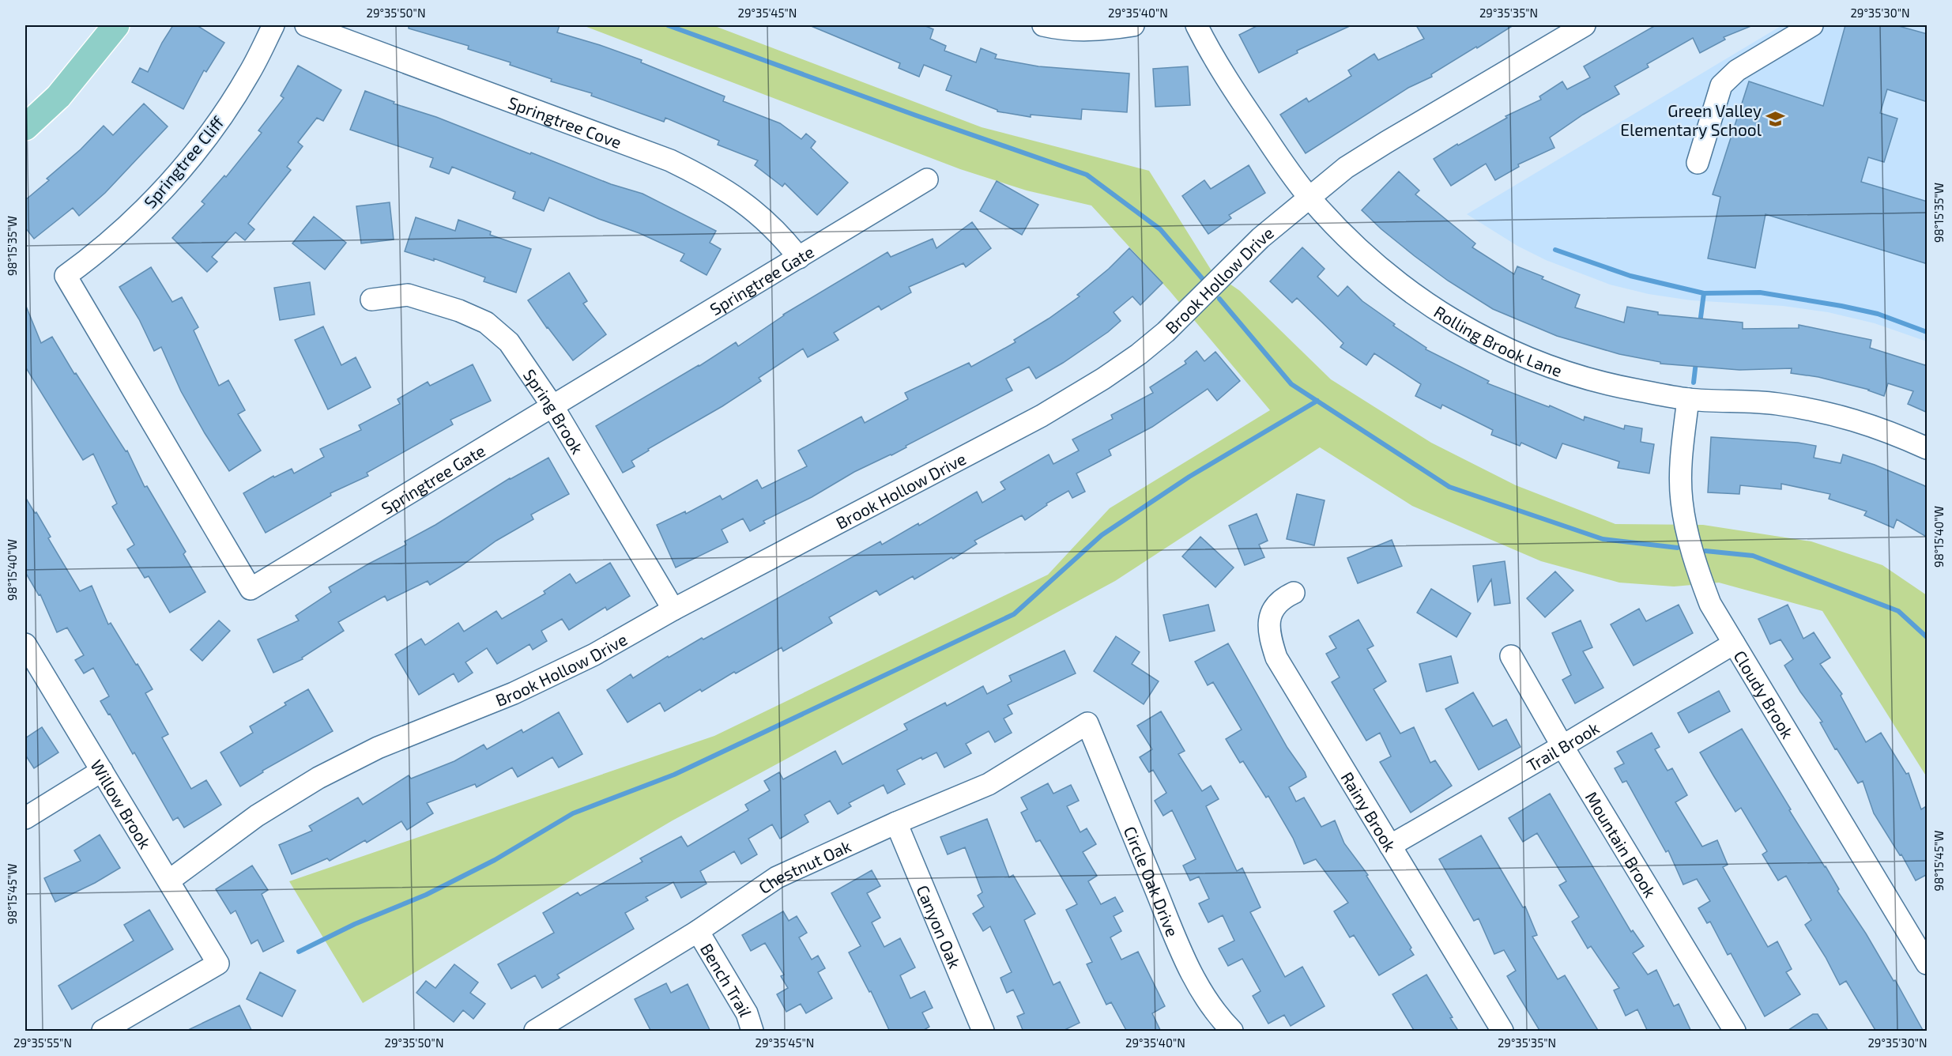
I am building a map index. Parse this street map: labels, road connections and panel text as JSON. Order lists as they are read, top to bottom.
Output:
{
  "streets": {
    "street": [
      "Springtree Cove",
      "Springtree Cliff",
      "Springtree Gate",
      "Brook Hollow Drive",
      "Rolling Brook Lane",
      "Spring Brook",
      "Cloudy Brook",
      "Trail Brook",
      "Willow Brook",
      "Rainy Brook",
      "Mountain Brook",
      "Chestnut Oak",
      "Circle Oak Drive",
      "Canyon Oak",
      "Bench Trail"
    ]
  },
  "crossings": [
    ["Springtree Cove", "Springtree Gate"],
    ["Springtree Cliff", "Springtree Gate"],
    ["Springtree Gate", "Spring Brook"],
    ["Brook Hollow Drive", "Rolling Brook Lane"],
    ["Brook Hollow Drive", "Spring Brook"],
    ["Brook Hollow Drive", "Willow Brook"],
    ["Rolling Brook Lane", "Cloudy Brook"],
    ["Cloudy Brook", "Trail Brook"],
    ["Trail Brook", "Rainy Brook"],
    ["Trail Brook", "Mountain Brook"],
    ["Chestnut Oak", "Circle Oak Drive"],
    ["Chestnut Oak", "Canyon Oak"],
    ["Chestnut Oak", "Bench Trail"]
  ],
  "places": {
    "school or university": ["Green Valley Elementary School"]
  },
  "coordinates": [
    "29°35'50\"N",
    "29°35'45\"N",
    "29°35'40\"N",
    "29°35'35\"N",
    "29°35'30\"N",
    "98°15'35\"W",
    "98°15'40\"W",
    "98°15'45\"W",
    "29°35'55\"N"
  ]
}
